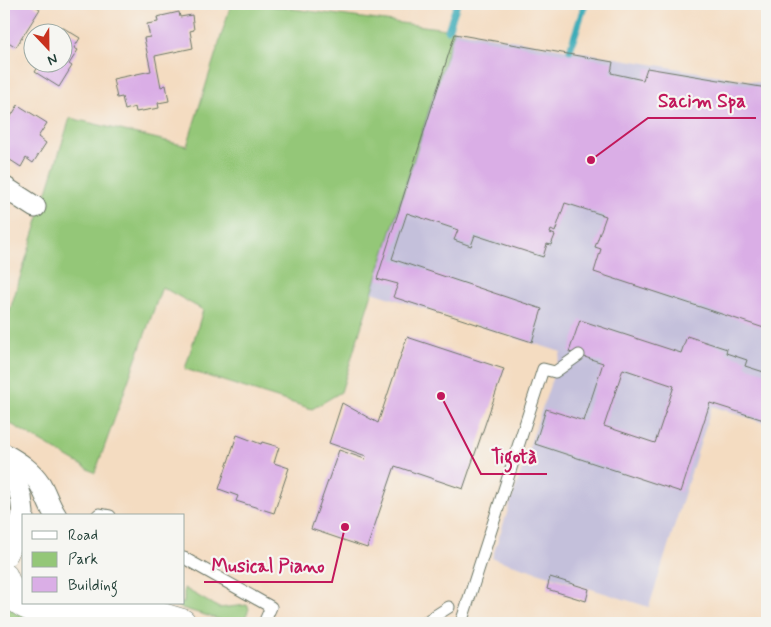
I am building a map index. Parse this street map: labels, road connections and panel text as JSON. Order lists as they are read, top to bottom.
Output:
{
  "places": ["Sacim Spa", "Tigotà", "Musical Piano"],
  "legend": ["Road", "Park", "Building"],
  "north": "bottom"
}
